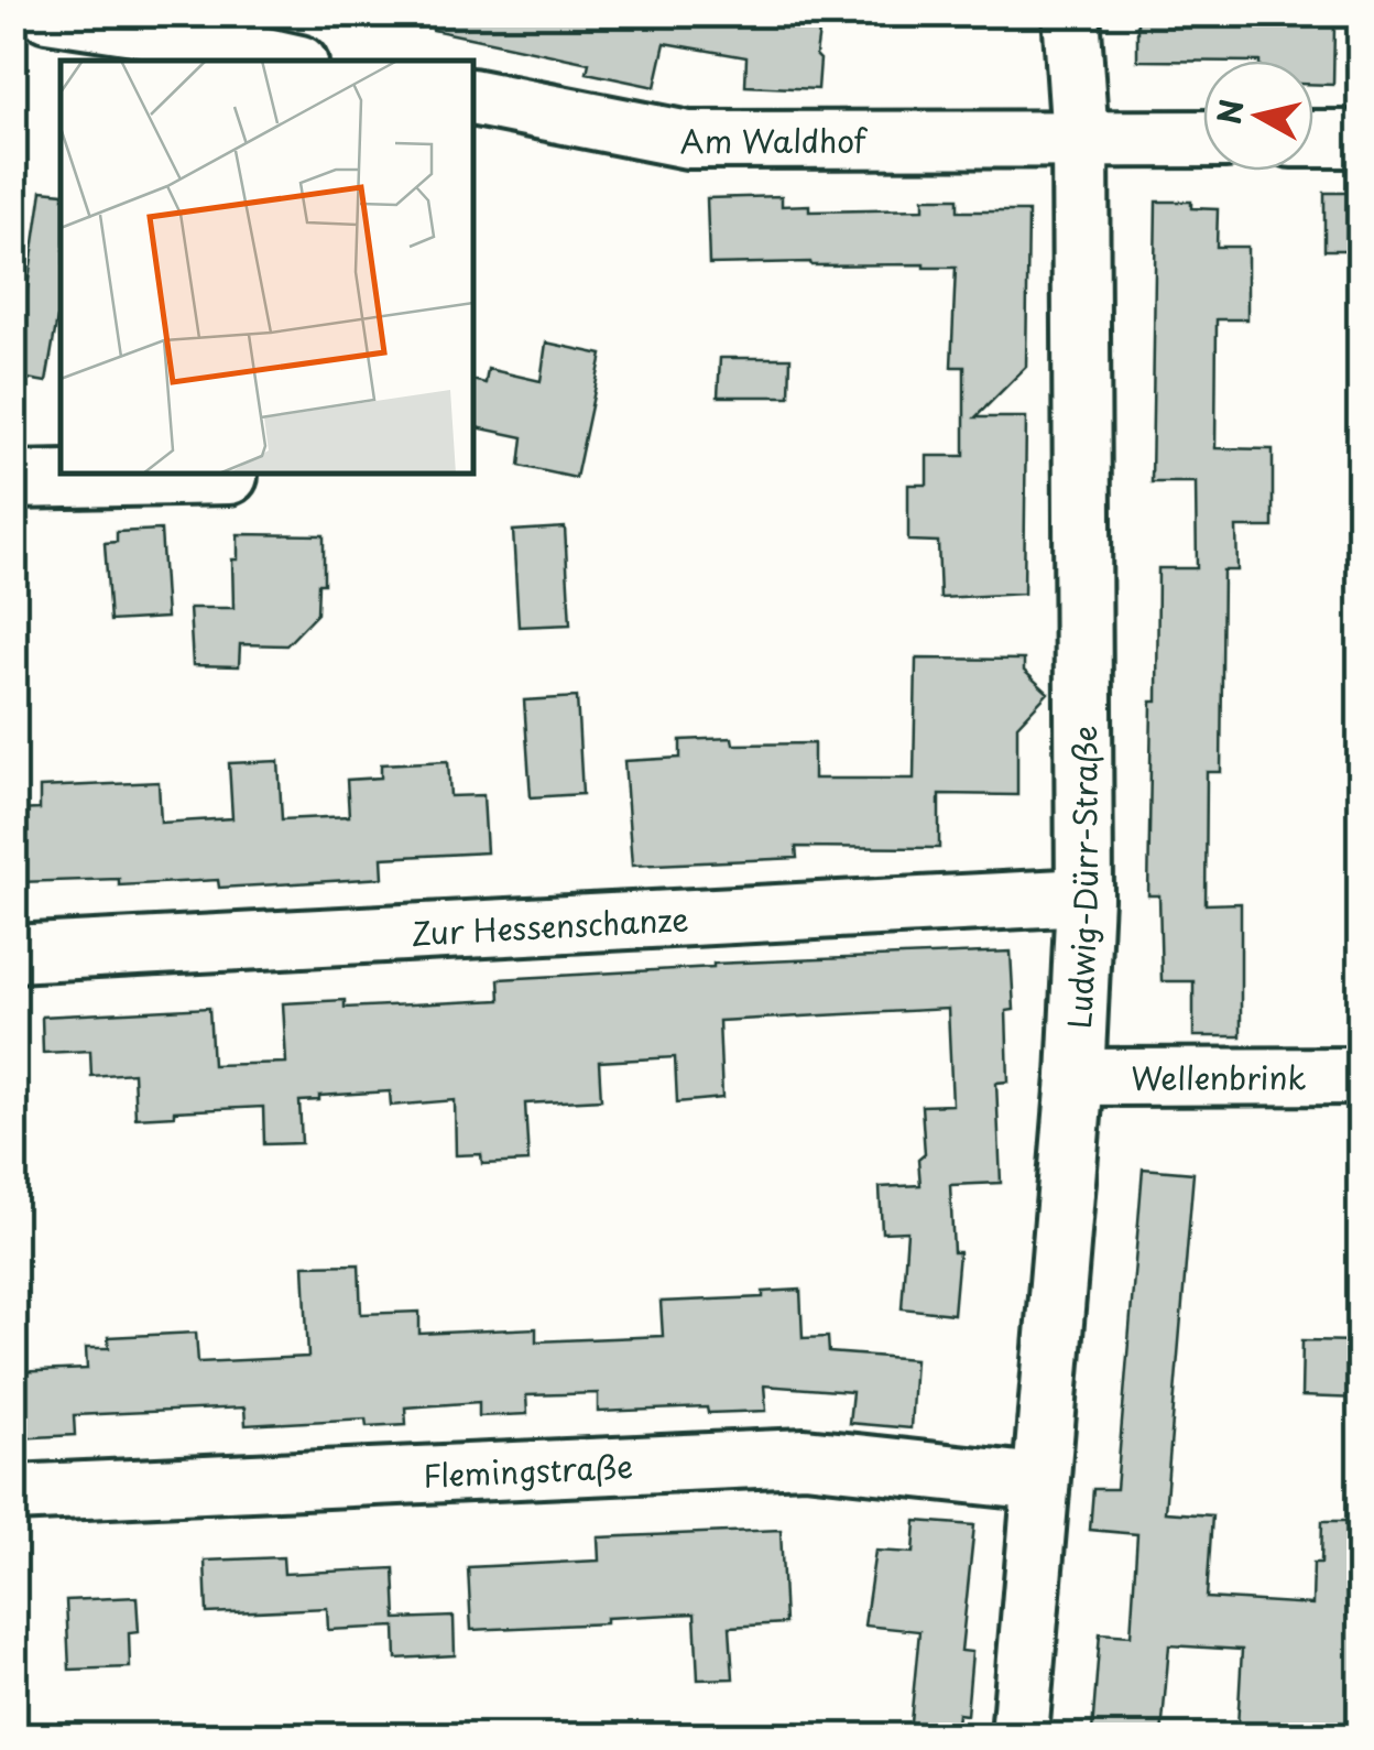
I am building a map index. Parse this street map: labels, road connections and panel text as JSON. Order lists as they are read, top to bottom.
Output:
{
  "streets": {
    "street": [
      "Am Waldhof",
      "Ludwig-Dürr-Straße",
      "Zur Hessenschanze",
      "Wellenbrink",
      "Flemingstraße"
    ]
  },
  "crossings": [
    ["Am Waldhof", "Ludwig-Dürr-Straße"],
    ["Ludwig-Dürr-Straße", "Zur Hessenschanze"],
    ["Ludwig-Dürr-Straße", "Wellenbrink"],
    ["Ludwig-Dürr-Straße", "Flemingstraße"]
  ],
  "north": "left"
}
